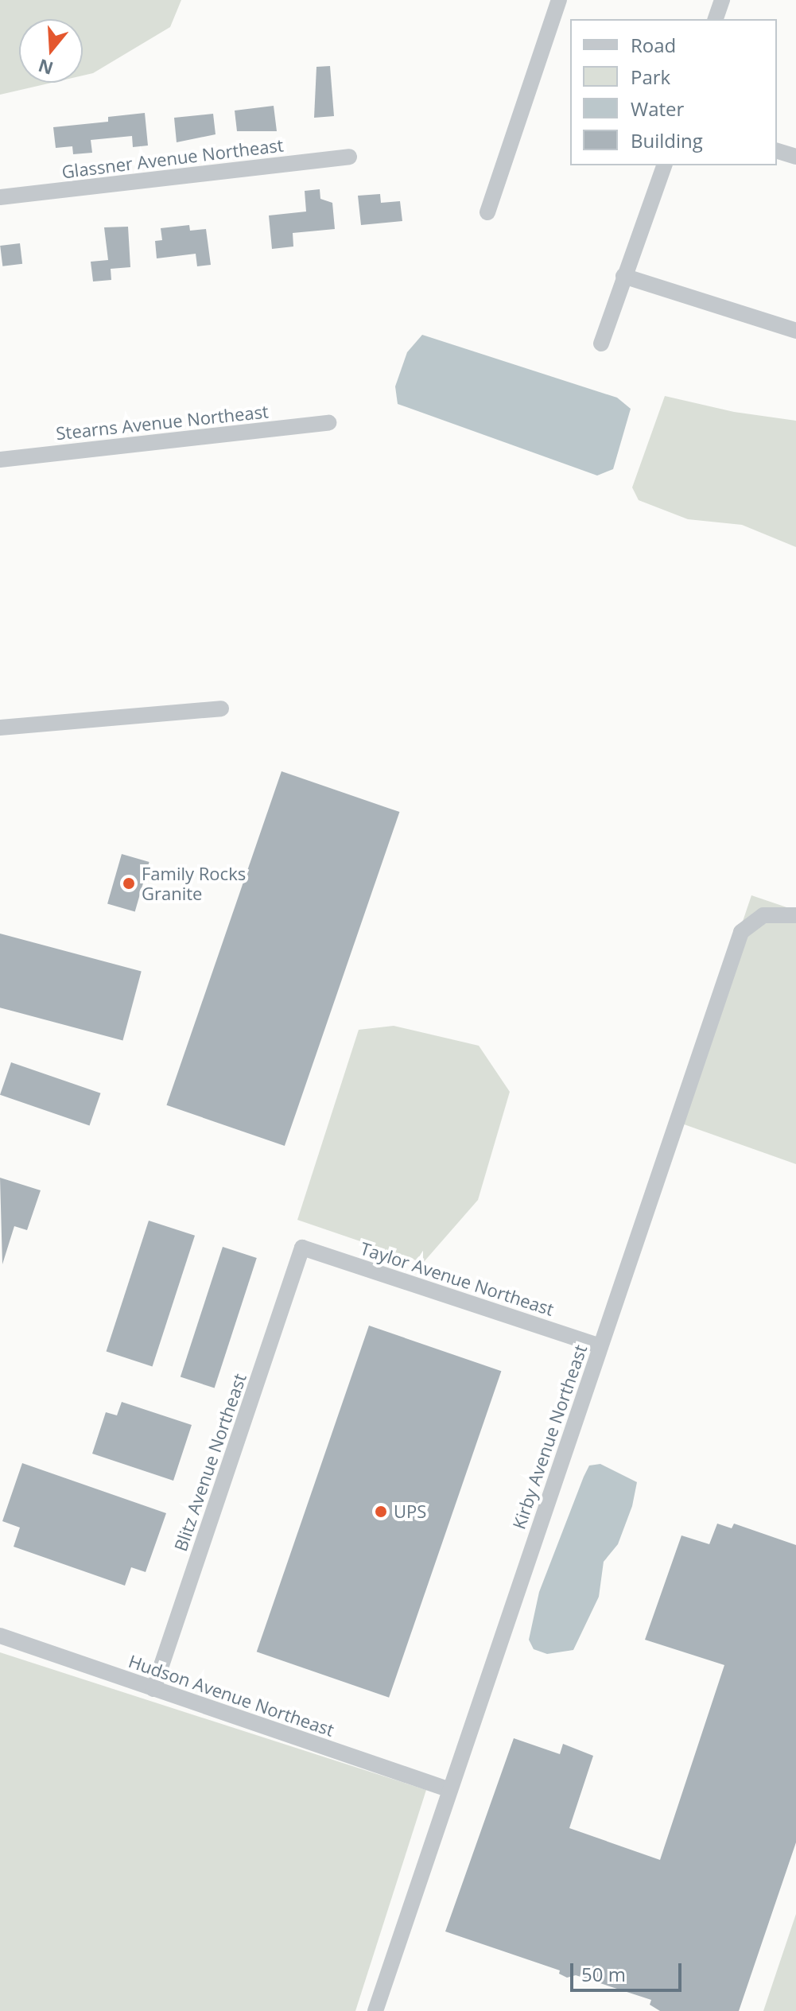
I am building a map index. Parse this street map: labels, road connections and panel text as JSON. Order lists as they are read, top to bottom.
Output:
{
  "streets": {
    "street": [
      "Glassner Avenue Northeast",
      "Stearns Avenue Northeast",
      "Taylor Avenue Northeast",
      "Kirby Avenue Northeast",
      "Blitz Avenue Northeast",
      "Hudson Avenue Northeast"
    ]
  },
  "crossings": [
    ["Taylor Avenue Northeast", "Kirby Avenue Northeast"],
    ["Taylor Avenue Northeast", "Blitz Avenue Northeast"],
    ["Kirby Avenue Northeast", "Hudson Avenue Northeast"],
    ["Blitz Avenue Northeast", "Hudson Avenue Northeast"]
  ],
  "places": ["Family Rocks Granite", "UPS"],
  "legend": [
    "Road",
    "Park",
    "Water",
    "Building"
  ],
  "scale_bar": "50 m",
  "north": "bottom"
}
